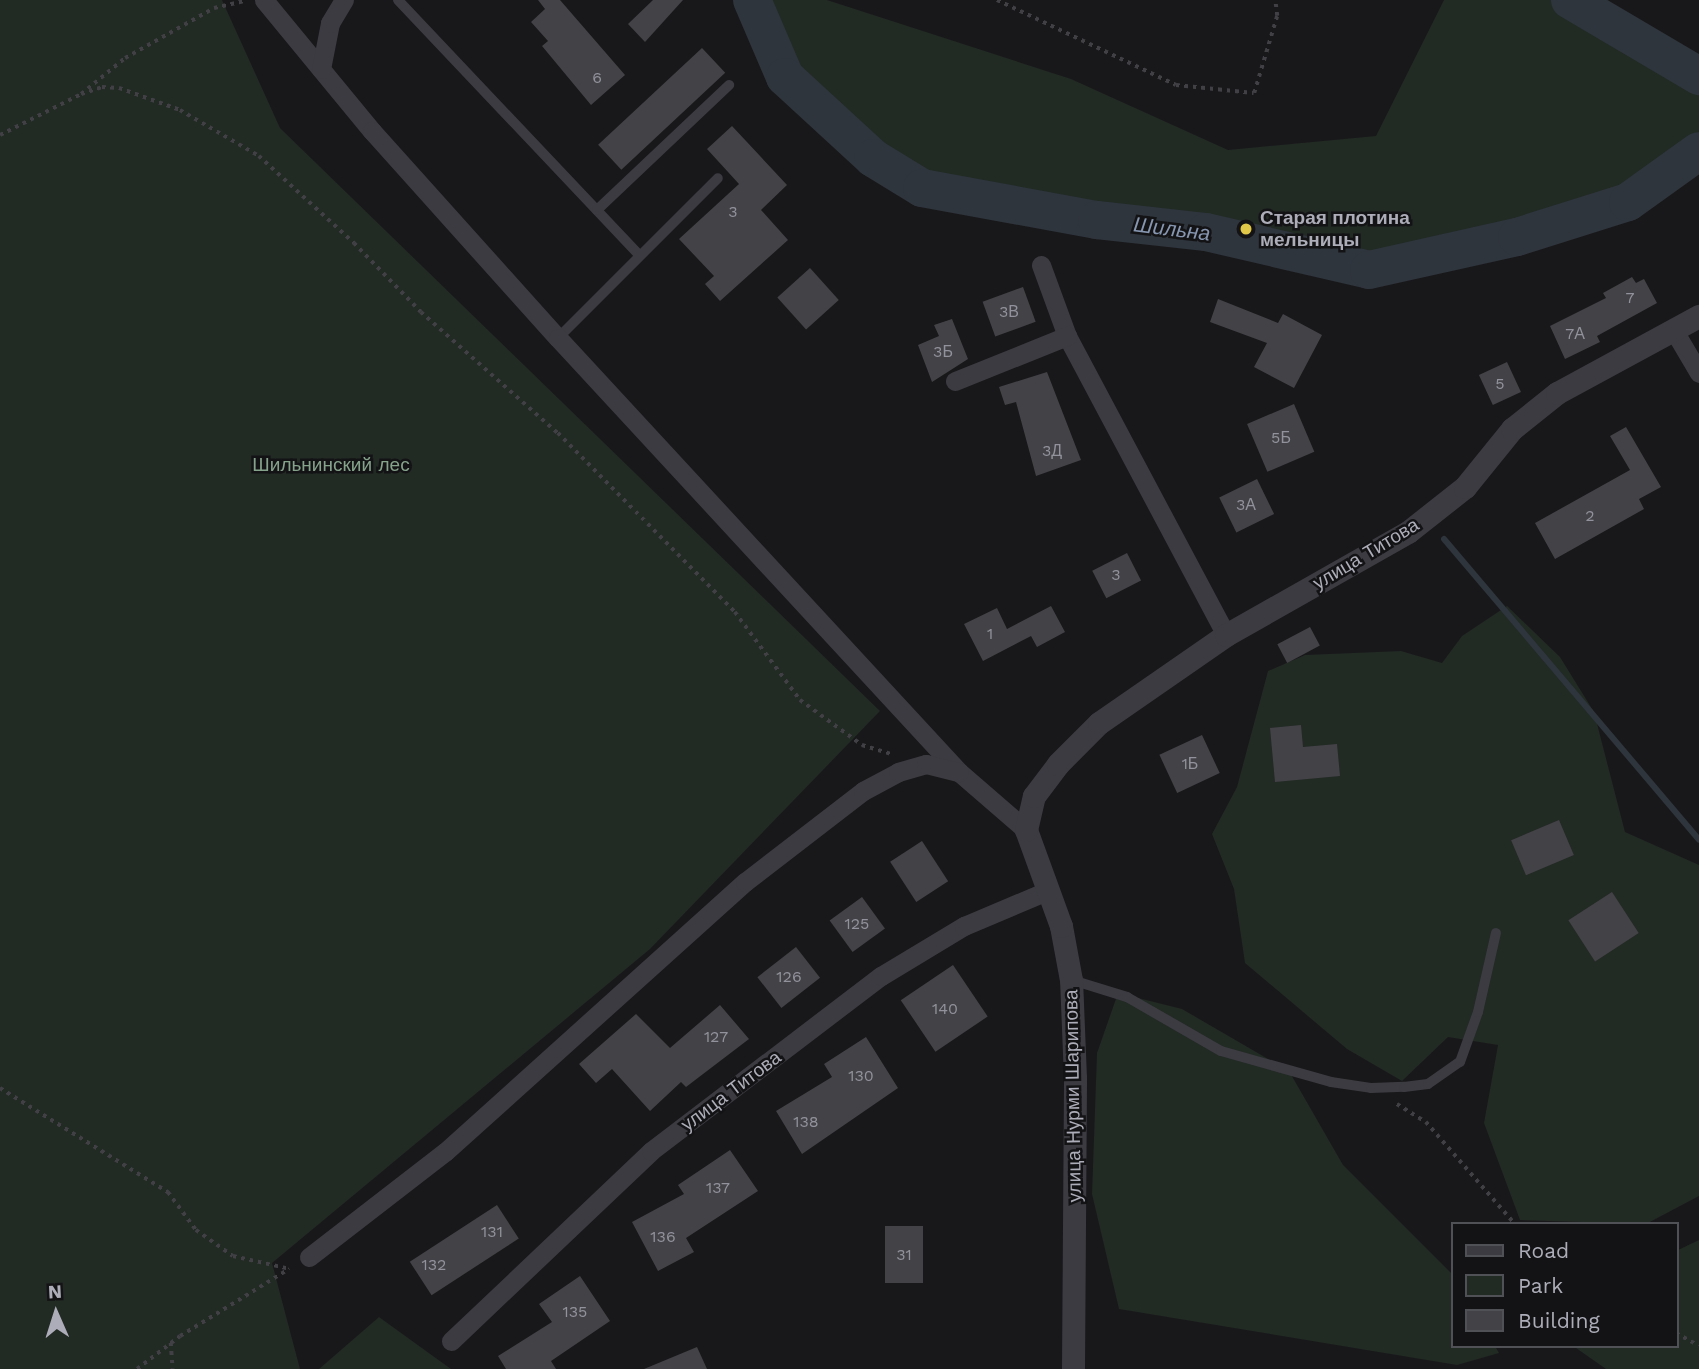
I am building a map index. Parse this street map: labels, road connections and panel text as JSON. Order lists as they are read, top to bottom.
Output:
{
  "streets": {
    "street": ["улица Титова", "улица Нурми Шарипова"]
  },
  "crossings": [
    ["улица Титова", "улица Нурми Шарипова"]
  ],
  "water": ["Шильна"],
  "parks": ["Шильнинский лес"],
  "places": ["Старая плотина мельницы"],
  "house_numbers": [
    "6",
    "3",
    "7",
    "3В",
    "7А",
    "3Б",
    "5",
    "5Б",
    "3Д",
    "3А",
    "2",
    "3",
    "1",
    "1Б",
    "125",
    "126",
    "140",
    "127",
    "130",
    "138",
    "137",
    "131",
    "136",
    "31",
    "132",
    "135"
  ],
  "legend": ["Road", "Park", "Building"],
  "north": "top"
}
